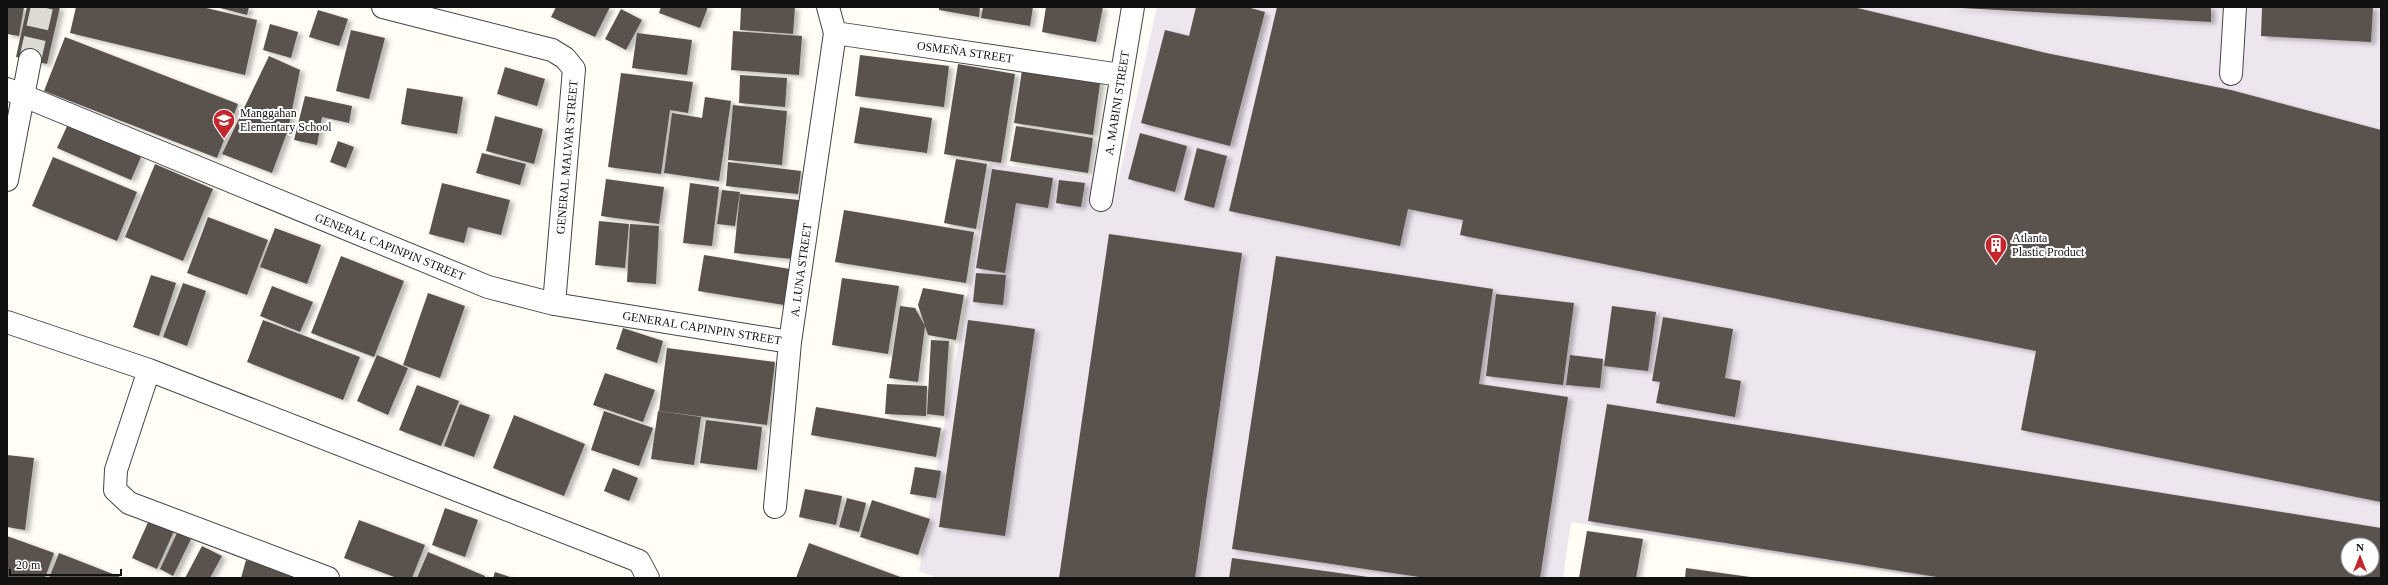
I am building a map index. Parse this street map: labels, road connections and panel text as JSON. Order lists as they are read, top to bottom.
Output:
{
  "streets": {
    "street": [
      "OSMEÑA STREET",
      "A. MABINI STREET",
      "GENERAL MALVAR STREET",
      "GENERAL CAPINPIN STREET",
      "A. LUNA STREET"
    ]
  },
  "crossings": [
    ["OSMEÑA STREET", "A. MABINI STREET"],
    ["OSMEÑA STREET", "A. LUNA STREET"],
    ["GENERAL MALVAR STREET", "GENERAL CAPINPIN STREET"],
    ["GENERAL CAPINPIN STREET", "A. LUNA STREET"]
  ],
  "places": {
    "school or university": ["Manggahan Elementary School"],
    "building": ["Atlanta Plastic Product"]
  },
  "scale_bar": "20 m",
  "north": "top"
}
